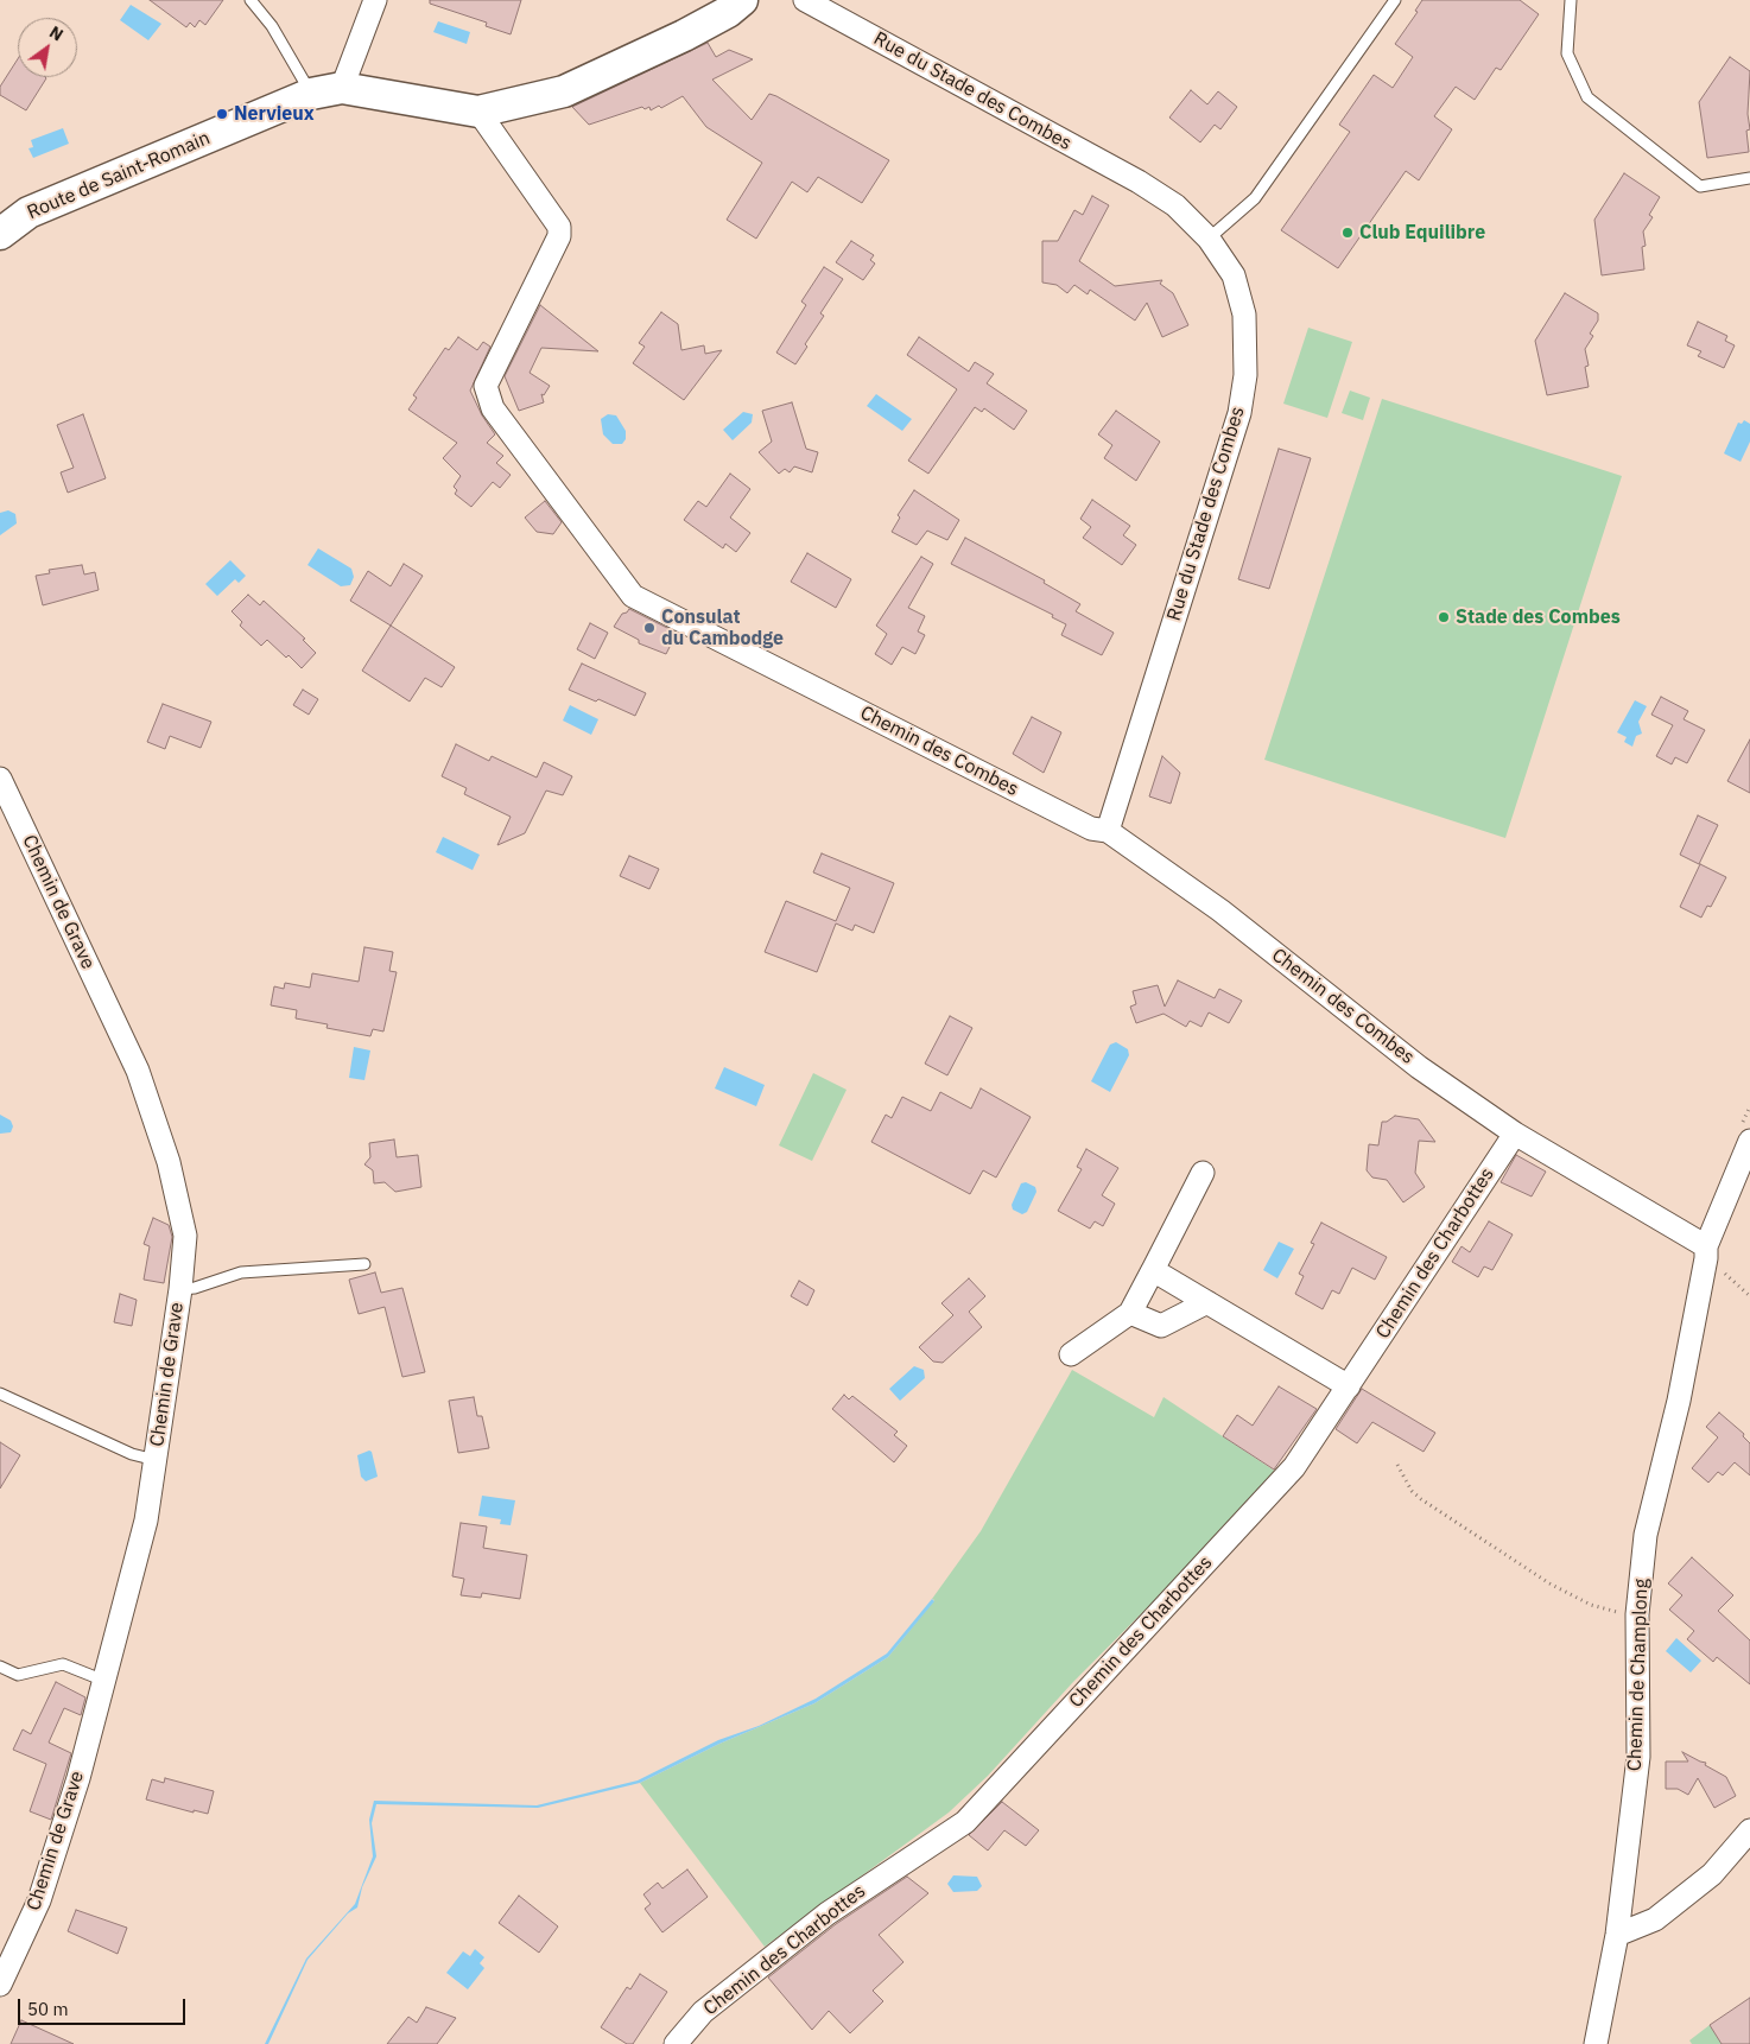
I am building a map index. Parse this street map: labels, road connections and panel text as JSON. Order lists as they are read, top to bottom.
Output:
{
  "streets": {
    "main road": ["Route de Saint-Romain"],
    "street": [
      "Rue du Stade des Combes",
      "Chemin des Combes",
      "Chemin de Grave",
      "Chemin des Charbottes",
      "Chemin de Champlong"
    ]
  },
  "crossings": [
    ["Rue du Stade des Combes", "Chemin des Combes"],
    ["Route de Saint-Romain", "Chemin des Combes"],
    ["Chemin des Combes", "Chemin des Charbottes"],
    ["Chemin des Combes", "Chemin de Champlong"]
  ],
  "places": [
    "Nervieux",
    "Club Equilibre",
    "Stade des Combes",
    "Consulat du Cambodge"
  ],
  "scale_bar": "50 m",
  "north": "top right"
}
